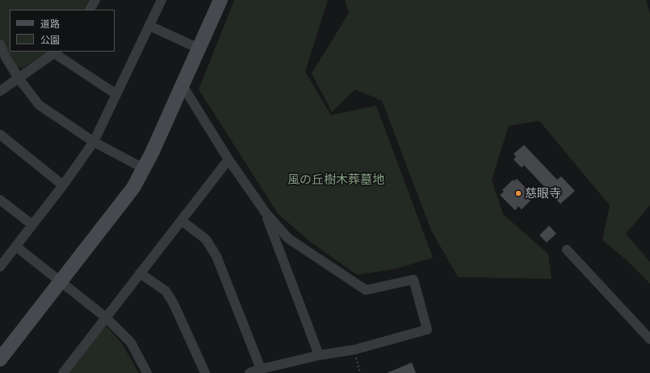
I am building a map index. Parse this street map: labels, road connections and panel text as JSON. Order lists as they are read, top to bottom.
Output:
{
  "parks": ["風の丘樹木葬墓地"],
  "places": ["慈眼寺"],
  "legend": ["道路", "公園"]
}
